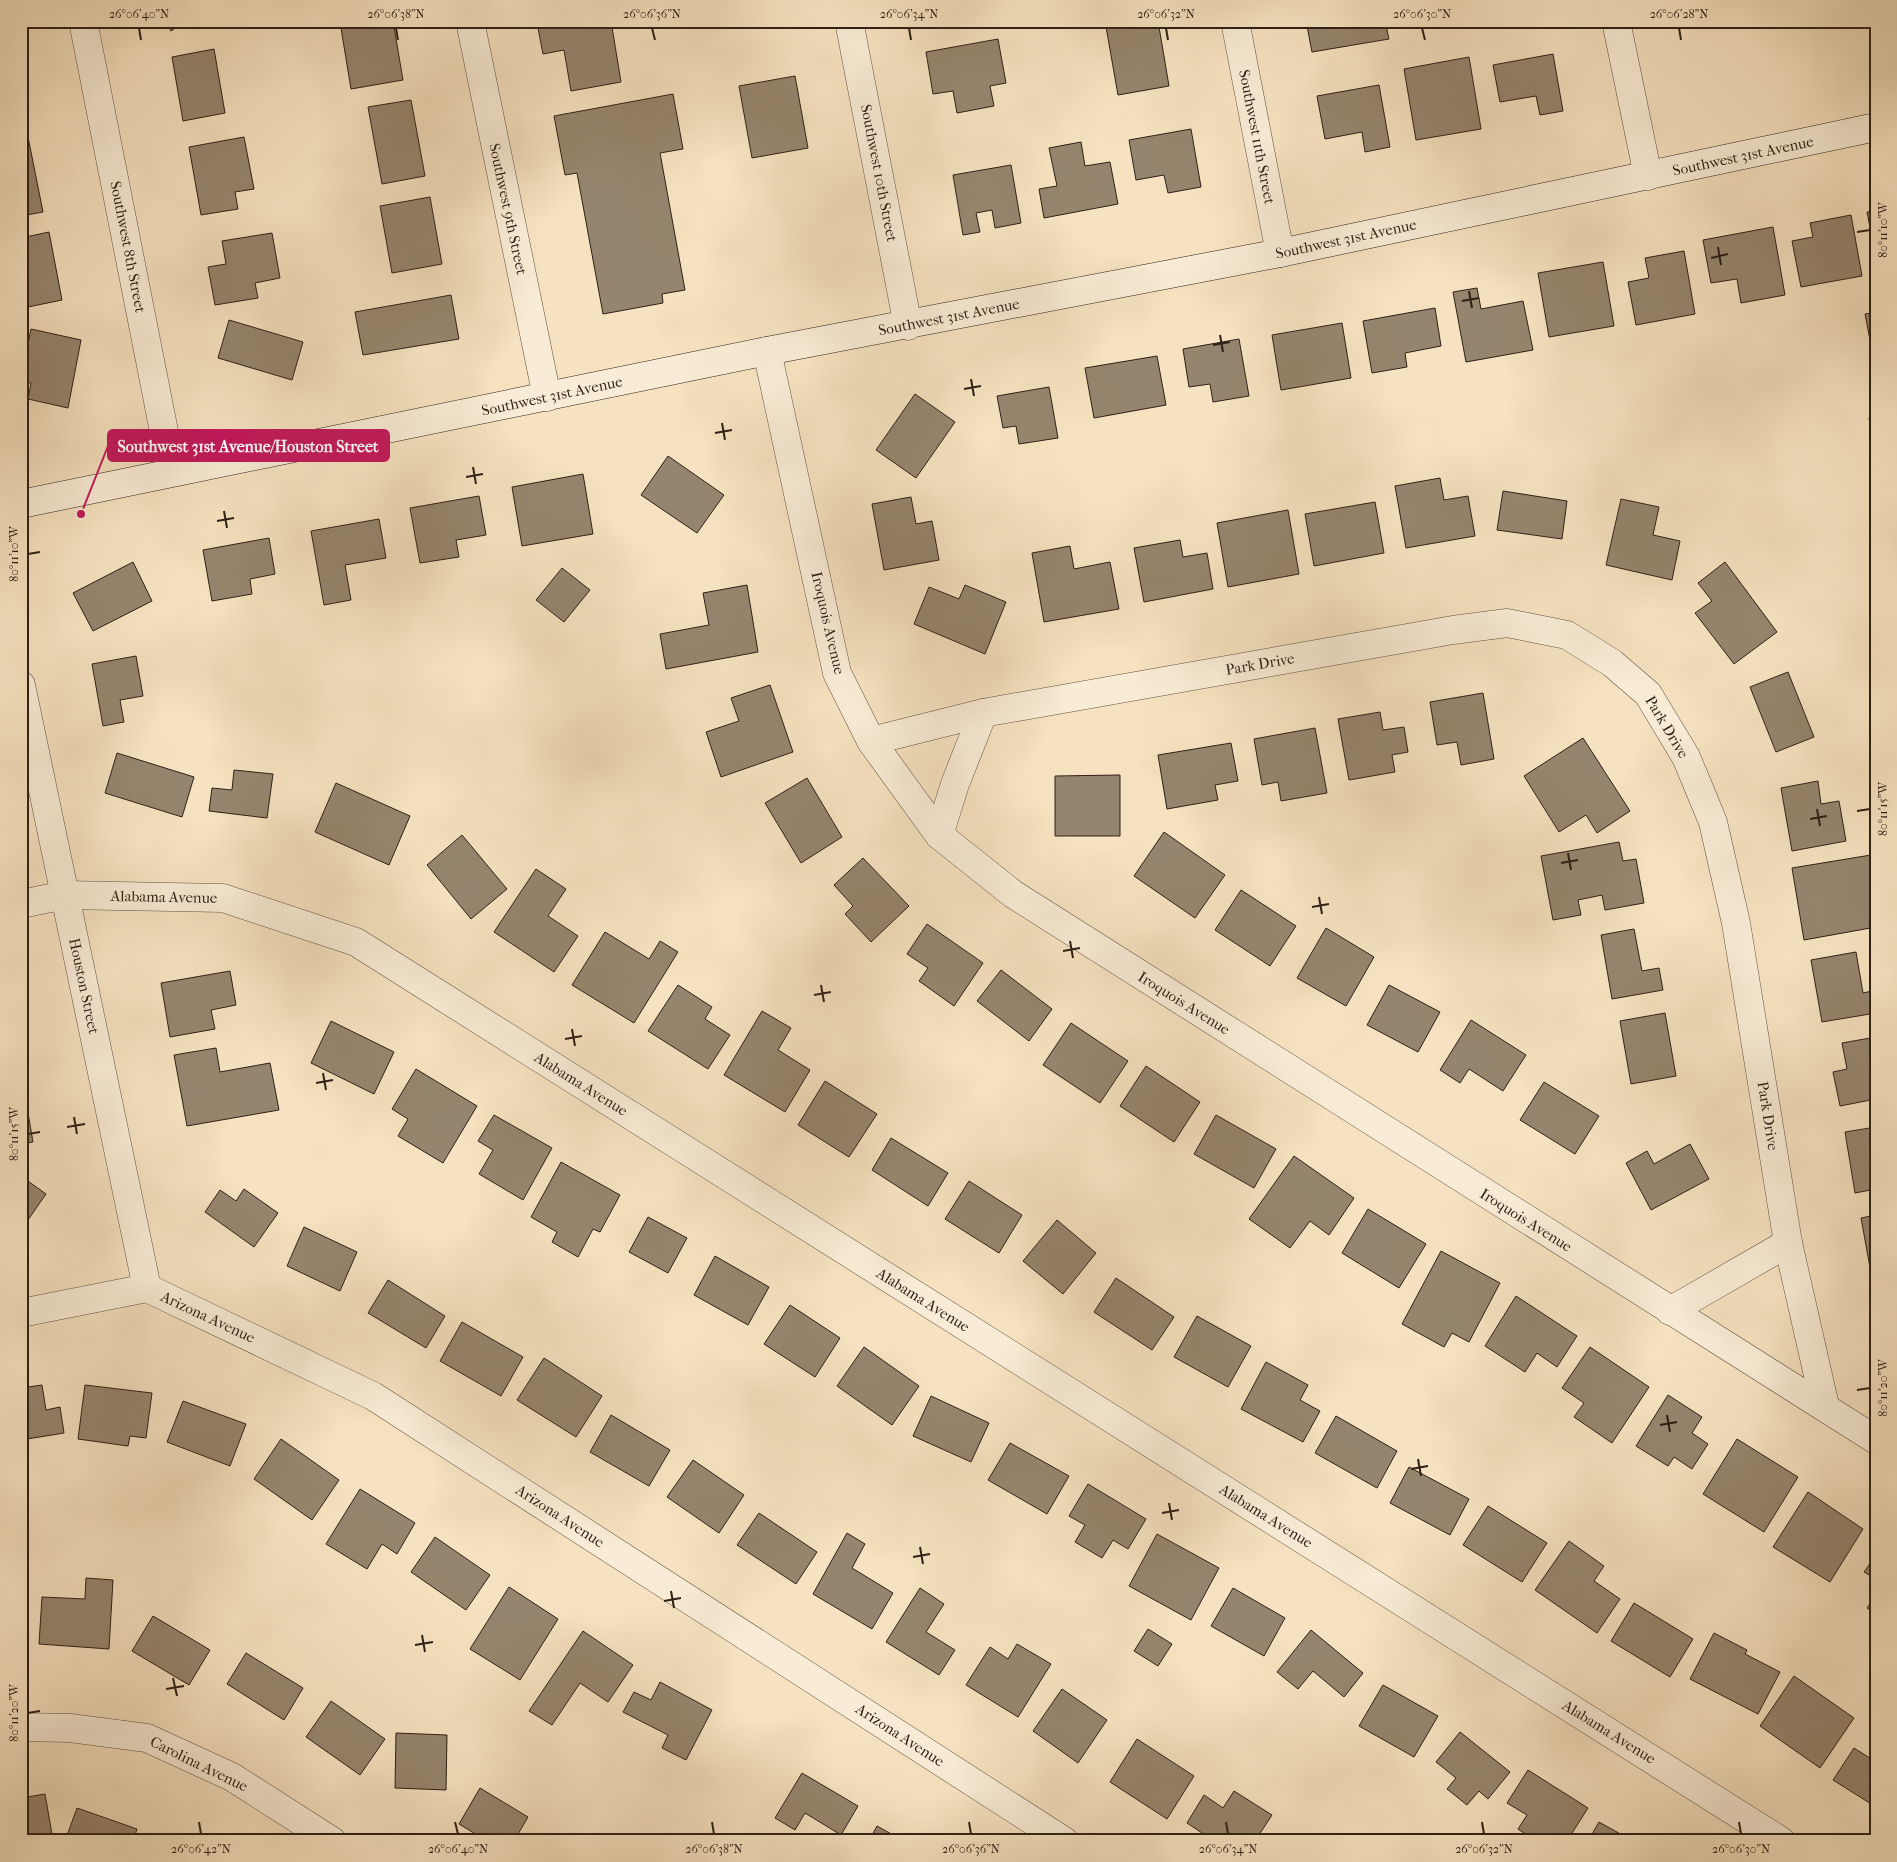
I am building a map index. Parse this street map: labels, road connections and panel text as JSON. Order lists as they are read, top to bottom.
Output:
{
  "streets": {
    "street": [
      "Southwest 11th Street",
      "Southwest 31st Avenue",
      "Southwest 10th Street",
      "Southwest 9th Street",
      "Southwest 8th Street",
      "Iroquois Avenue",
      "Park Drive",
      "Alabama Avenue",
      "Houston Street",
      "Arizona Avenue",
      "Carolina Avenue"
    ]
  },
  "crossings": [
    ["Southwest 11th Street", "Southwest 31st Avenue"],
    ["Southwest 31st Avenue", "Southwest 10th Street"],
    ["Southwest 31st Avenue", "Southwest 9th Street"],
    ["Southwest 31st Avenue", "Southwest 8th Street"],
    ["Southwest 31st Avenue", "Iroquois Avenue"],
    ["Iroquois Avenue", "Park Drive"],
    ["Alabama Avenue", "Houston Street"],
    ["Houston Street", "Arizona Avenue"]
  ],
  "places": ["Southwest 31st Avenue/Houston Street"],
  "coordinates": [
    "26°06'40\"N",
    "26°06'38\"N",
    "26°06'36\"N",
    "26°06'34\"N",
    "26°06'32\"N",
    "26°06'30\"N",
    "26°06'28\"N",
    "80°11'10\"W",
    "80°11'15\"W",
    "80°11'20\"W",
    "26°06'42\"N"
  ]
}
